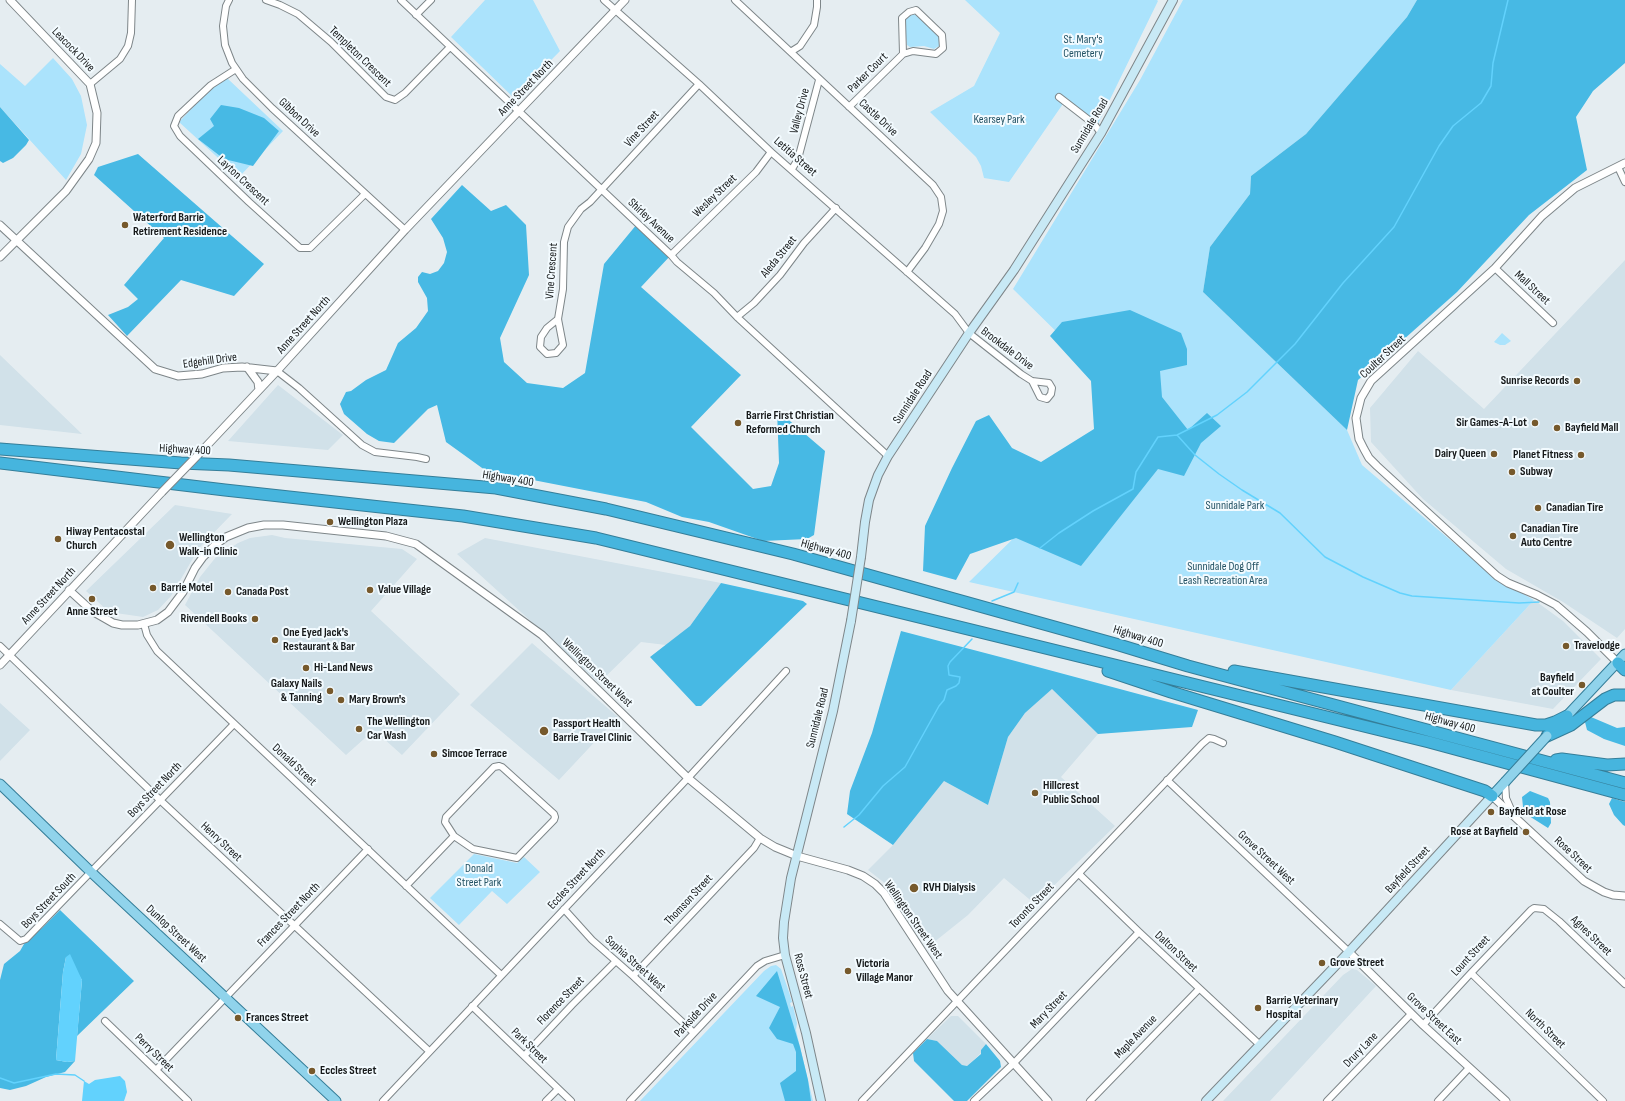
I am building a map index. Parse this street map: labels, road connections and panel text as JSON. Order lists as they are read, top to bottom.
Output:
{
  "streets": {
    "highway": ["Highway 400"],
    "main road": [
      "Sunnidale Road",
      "Bayfield Street",
      "Dunlop Street West",
      "Ross Street"
    ],
    "street": [
      "Leacock Drive",
      "Templeton Crescent",
      "Parker Court",
      "Anne Street North",
      "Valley Drive",
      "Gibbon Drive",
      "Castle Drive",
      "Vine Street",
      "Letitia Street",
      "Layton Crescent",
      "Wesley Street",
      "Shirley Avenue",
      "Aleda Street",
      "Vine Crescent",
      "Mall Street",
      "Brookdale Drive",
      "Coulter Street",
      "Edgehill Drive",
      "Wellington Street West",
      "Donald Street",
      "Boys Street North",
      "Henry Street",
      "Rose Street",
      "Grove Street West",
      "Eccles Street North",
      "Thomson Street",
      "Boys Street South",
      "Toronto Street",
      "Frances Street North",
      "Agnes Street",
      "Dalton Street",
      "Lount Street",
      "Sophia Street West",
      "Florence Street",
      "Mary Street",
      "Parkside Drive",
      "Grove Street East",
      "North Street",
      "Maple Avenue",
      "Park Street",
      "Drury Lane",
      "Perry Street"
    ]
  },
  "crossings": [
    ["Leacock Drive", "Edgehill Drive"],
    ["Templeton Crescent", "Shirley Avenue"],
    ["Parker Court", "Castle Drive"],
    ["Anne Street North", "Gibbon Drive"],
    ["Anne Street North", "Letitia Street"],
    ["Anne Street North", "Shirley Avenue"],
    ["Anne Street North", "Edgehill Drive"],
    ["Anne Street North", "Henry Street"],
    ["Valley Drive", "Castle Drive"],
    ["Valley Drive", "Letitia Street"],
    ["Gibbon Drive", "Layton Crescent"],
    ["Castle Drive", "Letitia Street"],
    ["Sunnidale Road", "Letitia Street"],
    ["Sunnidale Road", "Shirley Avenue"],
    ["Sunnidale Road", "Brookdale Drive"],
    ["Sunnidale Road", "Wellington Street West"],
    ["Sunnidale Road", "Ross Street"],
    ["Vine Street", "Letitia Street"],
    ["Vine Street", "Shirley Avenue"],
    ["Vine Street", "Vine Crescent"],
    ["Letitia Street", "Wesley Street"],
    ["Letitia Street", "Aleda Street"],
    ["Letitia Street", "Brookdale Drive"],
    ["Wesley Street", "Shirley Avenue"],
    ["Shirley Avenue", "Aleda Street"],
    ["Shirley Avenue", "Vine Crescent"],
    ["Mall Street", "Coulter Street"],
    ["Coulter Street", "Bayfield Street"],
    ["Wellington Street West", "Donald Street"],
    ["Wellington Street West", "Eccles Street North"],
    ["Wellington Street West", "Thomson Street"],
    ["Wellington Street West", "Toronto Street"],
    ["Wellington Street West", "Ross Street"],
    ["Wellington Street West", "Mary Street"],
    ["Donald Street", "Boys Street North"],
    ["Donald Street", "Eccles Street North"],
    ["Donald Street", "Frances Street North"],
    ["Boys Street North", "Henry Street"],
    ["Boys Street North", "Boys Street South"],
    ["Boys Street North", "Dunlop Street West"],
    ["Henry Street", "Eccles Street North"],
    ["Henry Street", "Frances Street North"],
    ["Rose Street", "Bayfield Street"],
    ["Grove Street West", "Bayfield Street"],
    ["Grove Street West", "Toronto Street"],
    ["Grove Street West", "Grove Street East"],
    ["Bayfield Street", "Dalton Street"],
    ["Bayfield Street", "Grove Street East"],
    ["Eccles Street North", "Sophia Street West"],
    ["Eccles Street North", "Park Street"],
    ["Thomson Street", "Sophia Street West"],
    ["Boys Street South", "Dunlop Street West"],
    ["Toronto Street", "Dalton Street"],
    ["Frances Street North", "Dunlop Street West"],
    ["Frances Street North", "Perry Street"],
    ["Agnes Street", "Lount Street"],
    ["Dalton Street", "Mary Street"],
    ["Dalton Street", "Maple Avenue"],
    ["Lount Street", "Grove Street East"],
    ["Lount Street", "North Street"],
    ["Sophia Street West", "Florence Street"],
    ["Sophia Street West", "Parkside Drive"],
    ["Ross Street", "Parkside Drive"],
    ["Florence Street", "Park Street"],
    ["Grove Street East", "Drury Lane"]
  ],
  "parks": [
    "St. Mary's Cemetery",
    "Kearsey Park",
    "Sunnidale Park",
    "Sunnidale Dog Off Leash Recreation Area",
    "Donald Street Park"
  ],
  "places": [
    "Waterford Barrie Retirement Residence",
    "Sunrise Records",
    "Barrie First Christian Reformed Church",
    "Sir Games-A-Lot",
    "Bayfield Mall",
    "Dairy Queen",
    "Planet Fitness",
    "Subway",
    "Canadian Tire",
    "Wellington Plaza",
    "Canadian Tire Auto Centre",
    "Hiway Pentacostal Church",
    "Wellington Walk-in Clinic",
    "Barrie Motel",
    "Value Village",
    "Canada Post",
    "Anne Street",
    "Rivendell Books",
    "One Eyed Jack's Restaurant & Bar",
    "Travelodge",
    "Hi-Land News",
    "Bayfield at Coulter",
    "Galaxy Nails & Tanning",
    "Mary Brown's",
    "The Wellington Car Wash",
    "Passport Health Barrie Travel Clinic",
    "Simcoe Terrace",
    "Hillcrest Public School",
    "Bayfield at Rose",
    "Rose at Bayfield",
    "RVH Dialysis",
    "Grove Street",
    "Victoria Village Manor",
    "Barrie Veterinary Hospital",
    "Frances Street",
    "Eccles Street"
  ]
}
